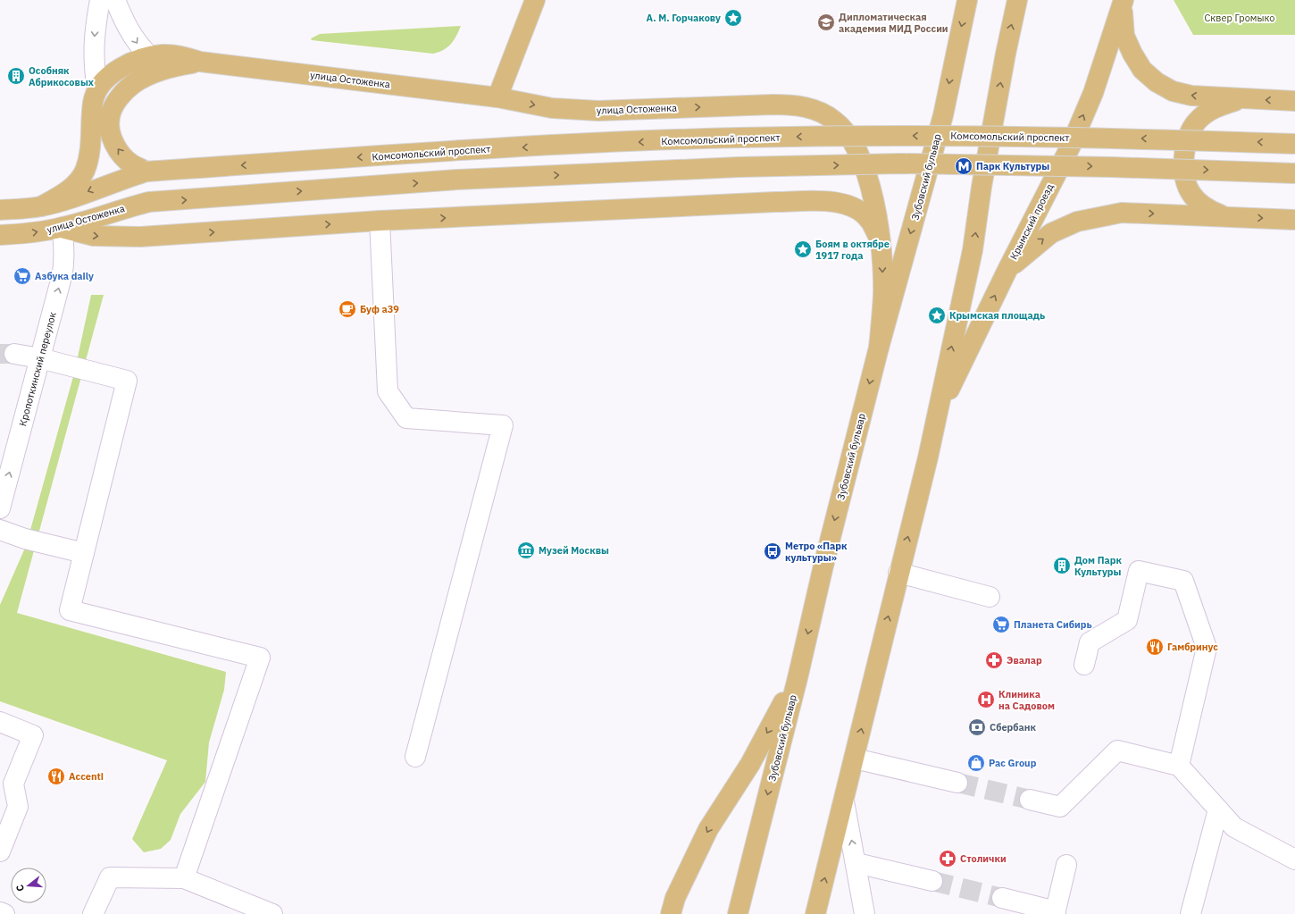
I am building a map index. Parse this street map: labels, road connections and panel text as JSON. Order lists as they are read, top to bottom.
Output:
{
  "streets": {
    "main road": [
      "улица Остоженка",
      "Комсомольский проспект",
      "Зубовский бульвар",
      "Крымский проезд"
    ],
    "street": ["Кропоткинский переулок"]
  },
  "crossings": [
    ["улица Остоженка", "Комсомольский проспект"],
    ["улица Остоженка", "Зубовский бульвар"],
    ["улица Остоженка", "Кропоткинский переулок"]
  ],
  "one_way": ["Кропоткинский переулок"],
  "parks": ["Сквер Громыко"],
  "places": {
    "place": ["А. М. Горчакову", "Боям в октябре 1917 года", "Крымская площадь"],
    "school or university": ["Дипломатическая академия МИД России"],
    "building": ["Особняк Абрикосовых", "Дом Парк Культуры"],
    "metro station": ["Парк Культуры"],
    "supermarket": ["Азбука daily", "Планета Сибирь"],
    "cafe": ["Буф а39"],
    "museum": ["Музей Москвы"],
    "bus stop": ["Метро «Парк культуры»"],
    "restaurant": ["Гамбринус", "Accenti"],
    "pharmacy": ["Эвалар", "Столички"],
    "hospital": ["Клиника на Садовом"],
    "bank": ["Сбербанк"],
    "shop": ["Pac Group"]
  },
  "north": "left"
}
